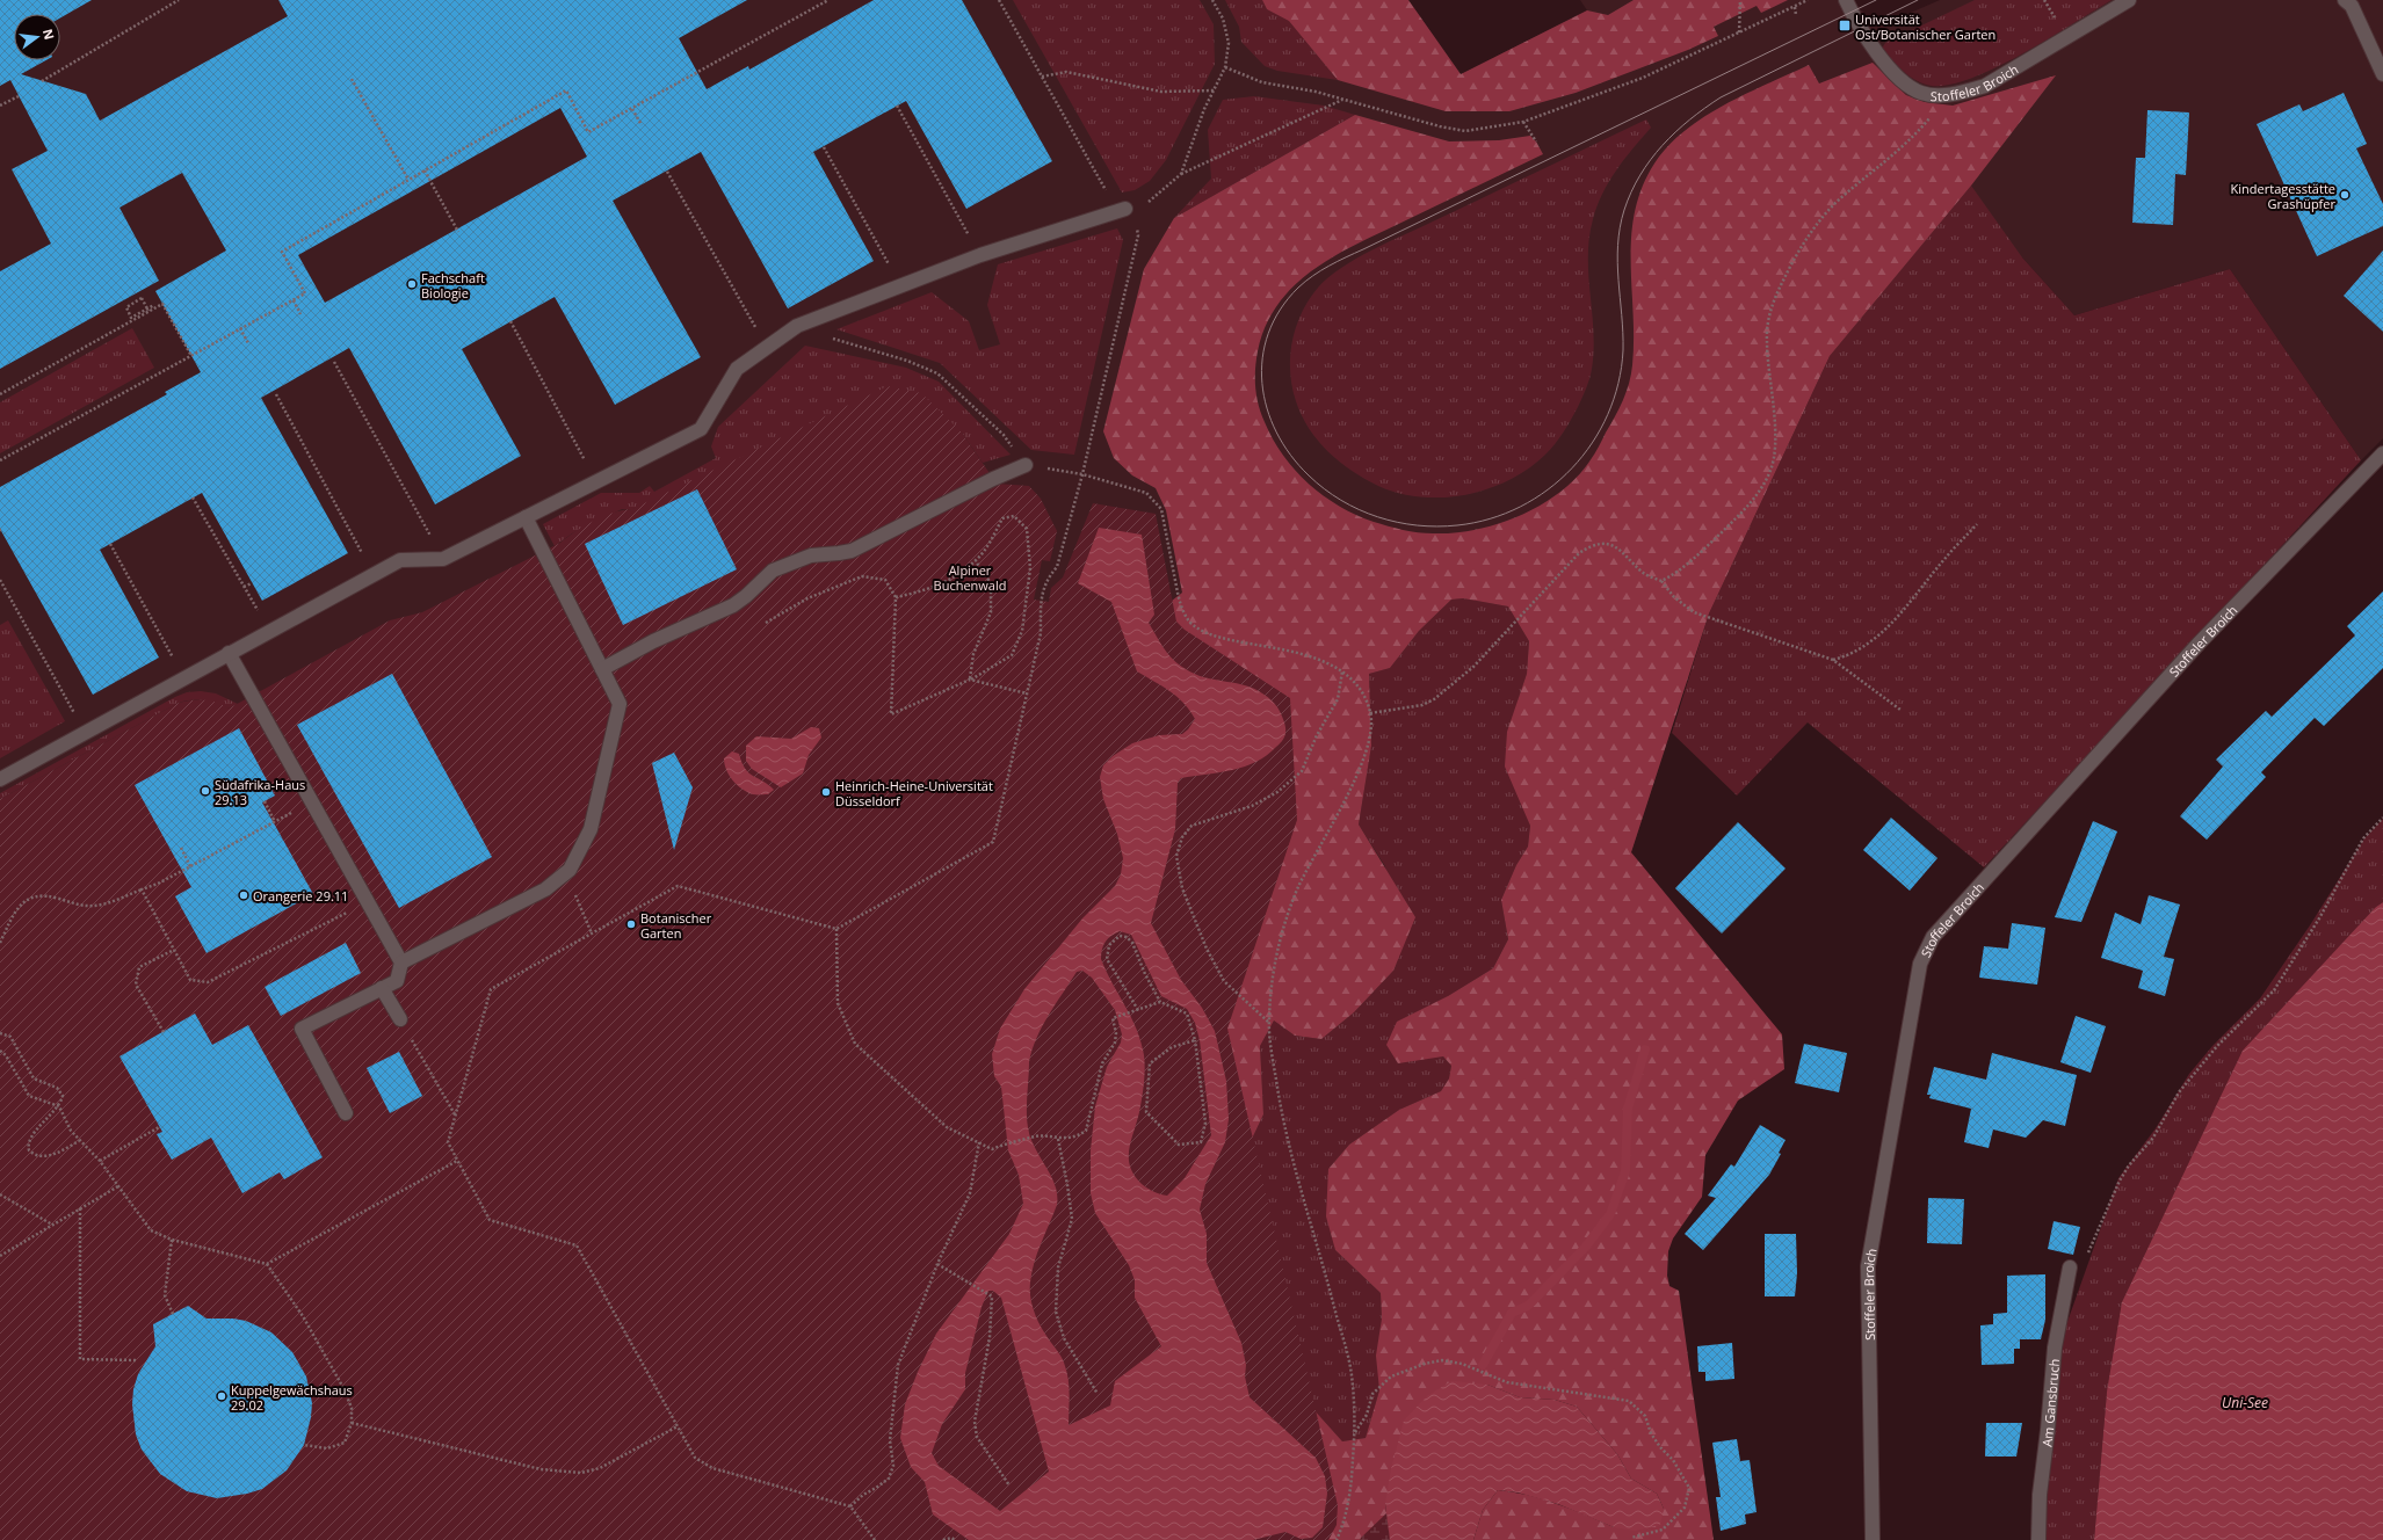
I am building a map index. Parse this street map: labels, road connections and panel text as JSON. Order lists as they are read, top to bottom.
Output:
{
  "streets": {
    "lane": ["Stoffeler Broich", "Am Gansbruch"]
  },
  "water": ["Uni-See"],
  "parks": ["Alpiner Buchenwald"],
  "places": {
    "transit": ["Universität Ost/Botanischer Garten"],
    "other": [
      "Kindertagesstätte Grashüpfer",
      "Fachschaft Biologie",
      "Südafrika-Haus 29.13",
      "Heinrich-Heine-Universität Düsseldorf",
      "Orangerie 29.11",
      "Botanischer Garten",
      "Kuppelgewächshaus 29.02"
    ]
  },
  "north": "right"
}
